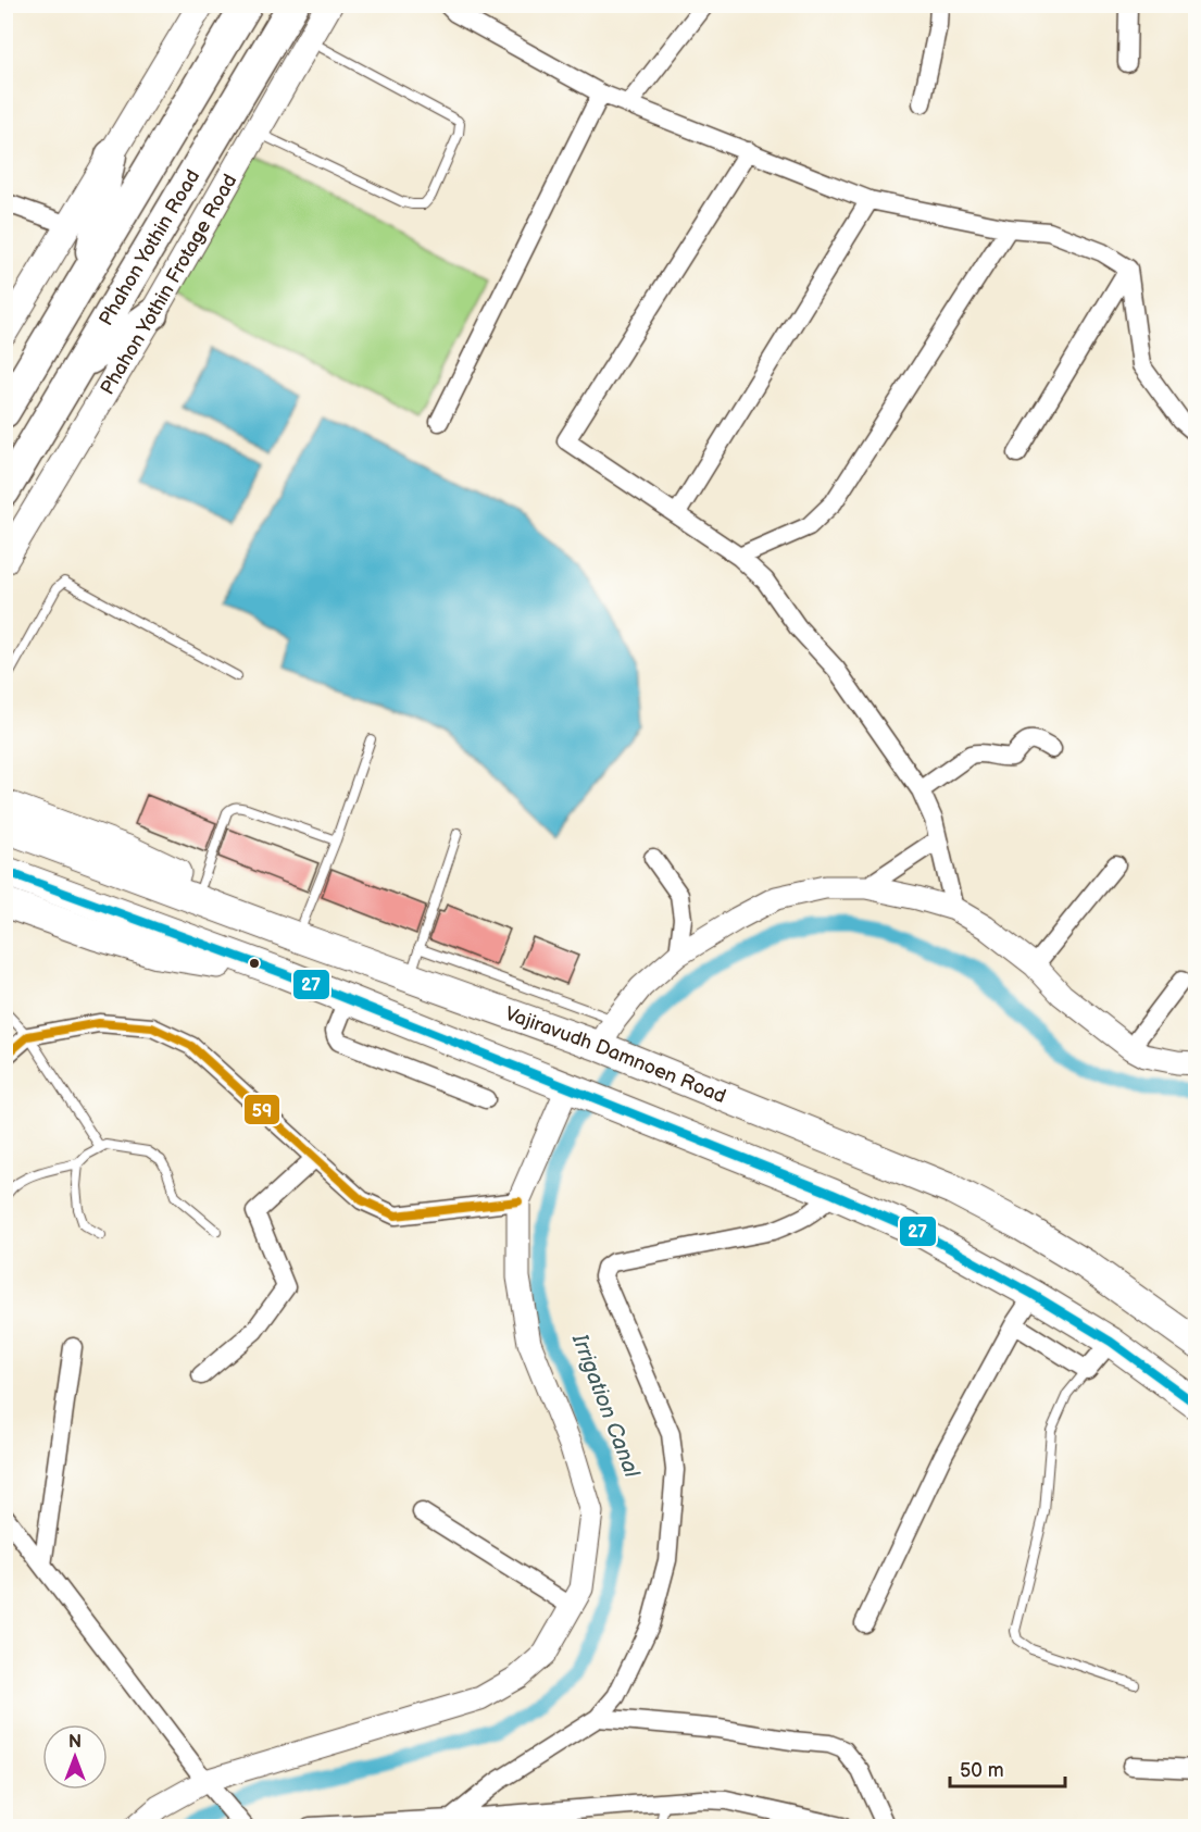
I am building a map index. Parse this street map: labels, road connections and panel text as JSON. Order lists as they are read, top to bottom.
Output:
{
  "streets": {
    "highway": ["Phahon Yothin Road"],
    "main road": ["Phahon Yothin Frotage Road", "Vajiravudh Damnoen Road"]
  },
  "water": ["Irrigation Canal"],
  "lines": ["transit line 27", "transit line 59"],
  "scale_bar": "50 m",
  "north": "top"
}
